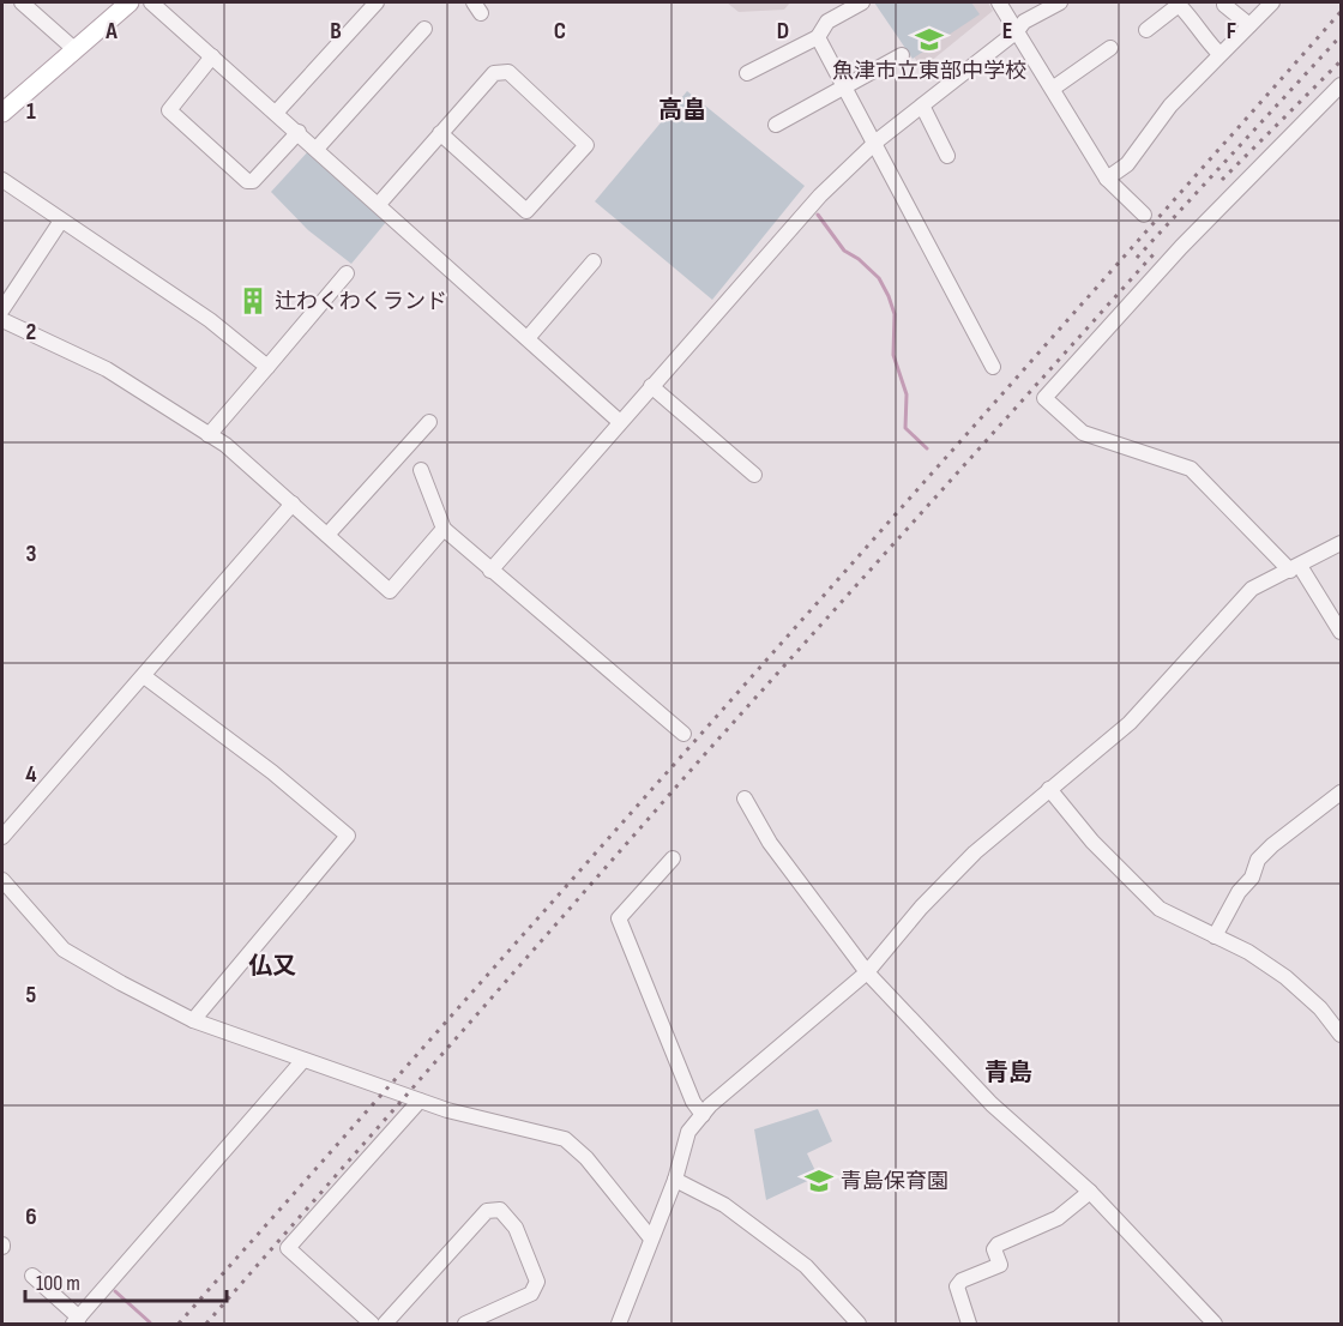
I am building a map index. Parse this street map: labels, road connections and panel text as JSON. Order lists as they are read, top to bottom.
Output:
{
  "districts": ["高畠", "仏又", "青島"],
  "places": {
    "school or university": ["魚津市立東部中学校", "青島保育園"],
    "building": ["辻わくわくランド"]
  },
  "scale_bar": "100 m",
  "grid": {
    "columns": [
      "A",
      "B",
      "C",
      "D",
      "E",
      "F"
    ],
    "rows": [
      "1",
      "2",
      "3",
      "4",
      "5",
      "6"
    ]
  }
}
